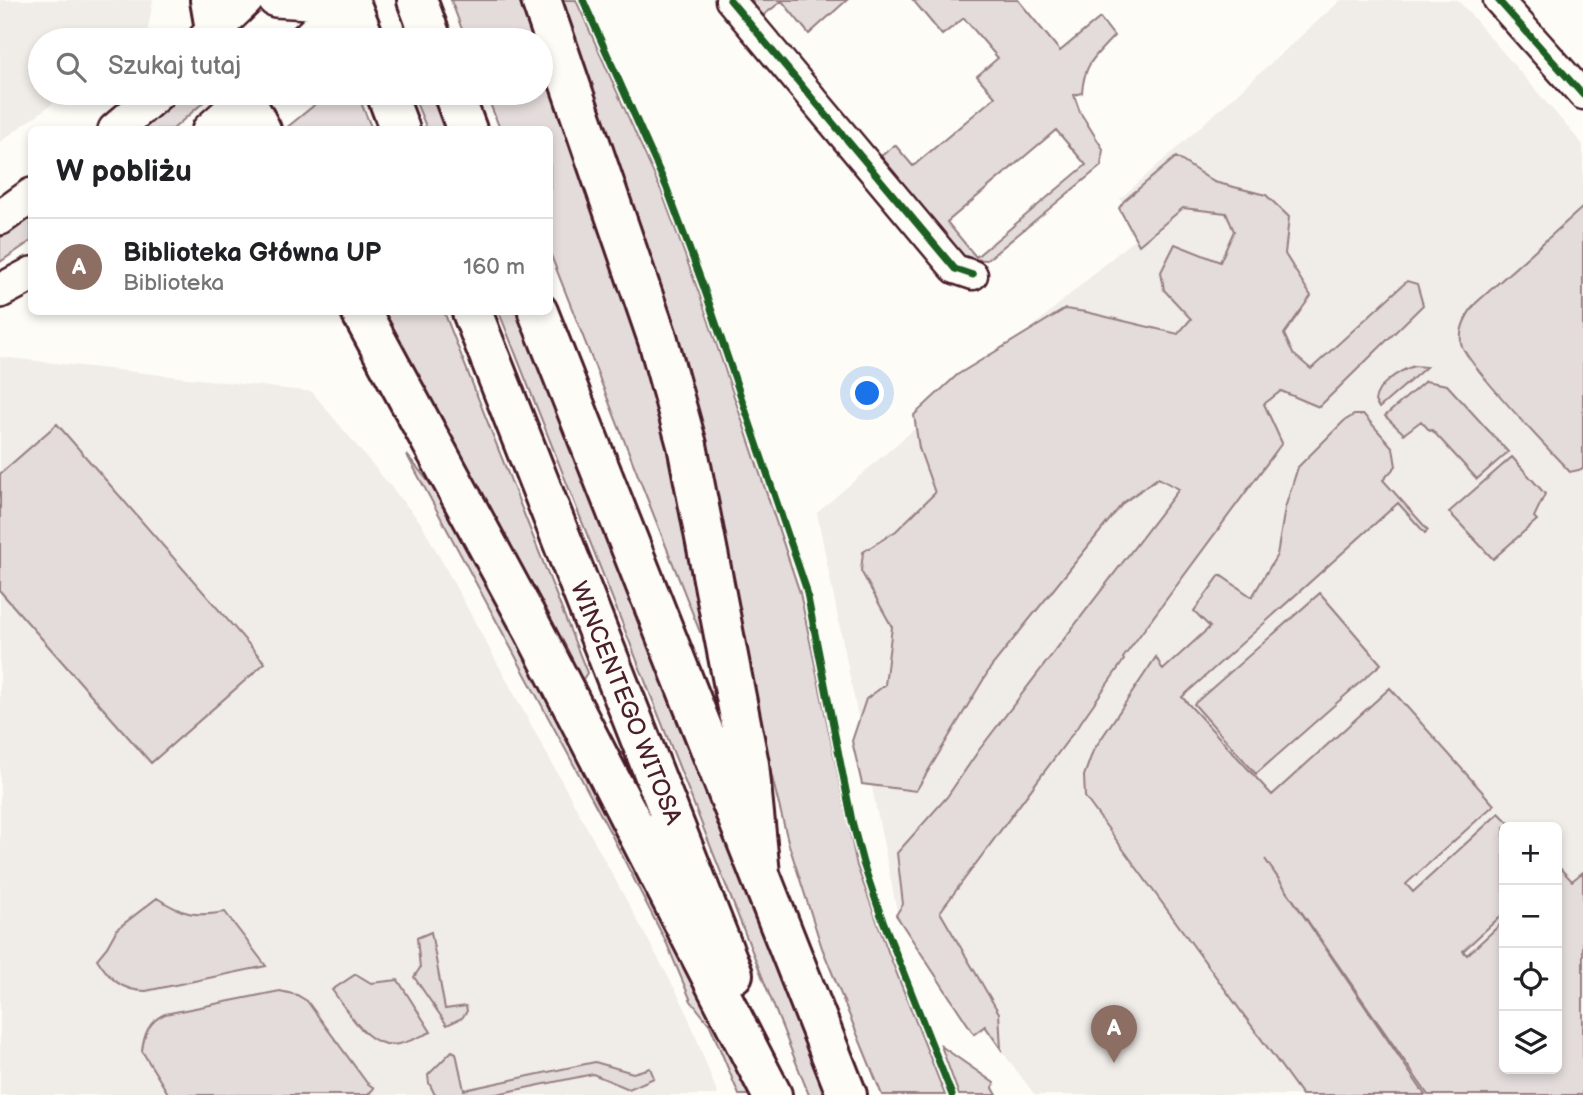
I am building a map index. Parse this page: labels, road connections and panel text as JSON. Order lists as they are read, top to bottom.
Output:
{
  "streets": {
    "main road": ["WINCENTEGO WITOSA"]
  },
  "page": {
    "search": "Szukaj tutaj",
    "heading": "W pobliżu",
    "list": [
      {
        "mark": "A",
        "name": "Biblioteka Główna UP",
        "note": "Biblioteka",
        "value": "160 m"
      }
    ],
    "map_buttons": ["+", "−"],
    "pins": "A"
  }
}
